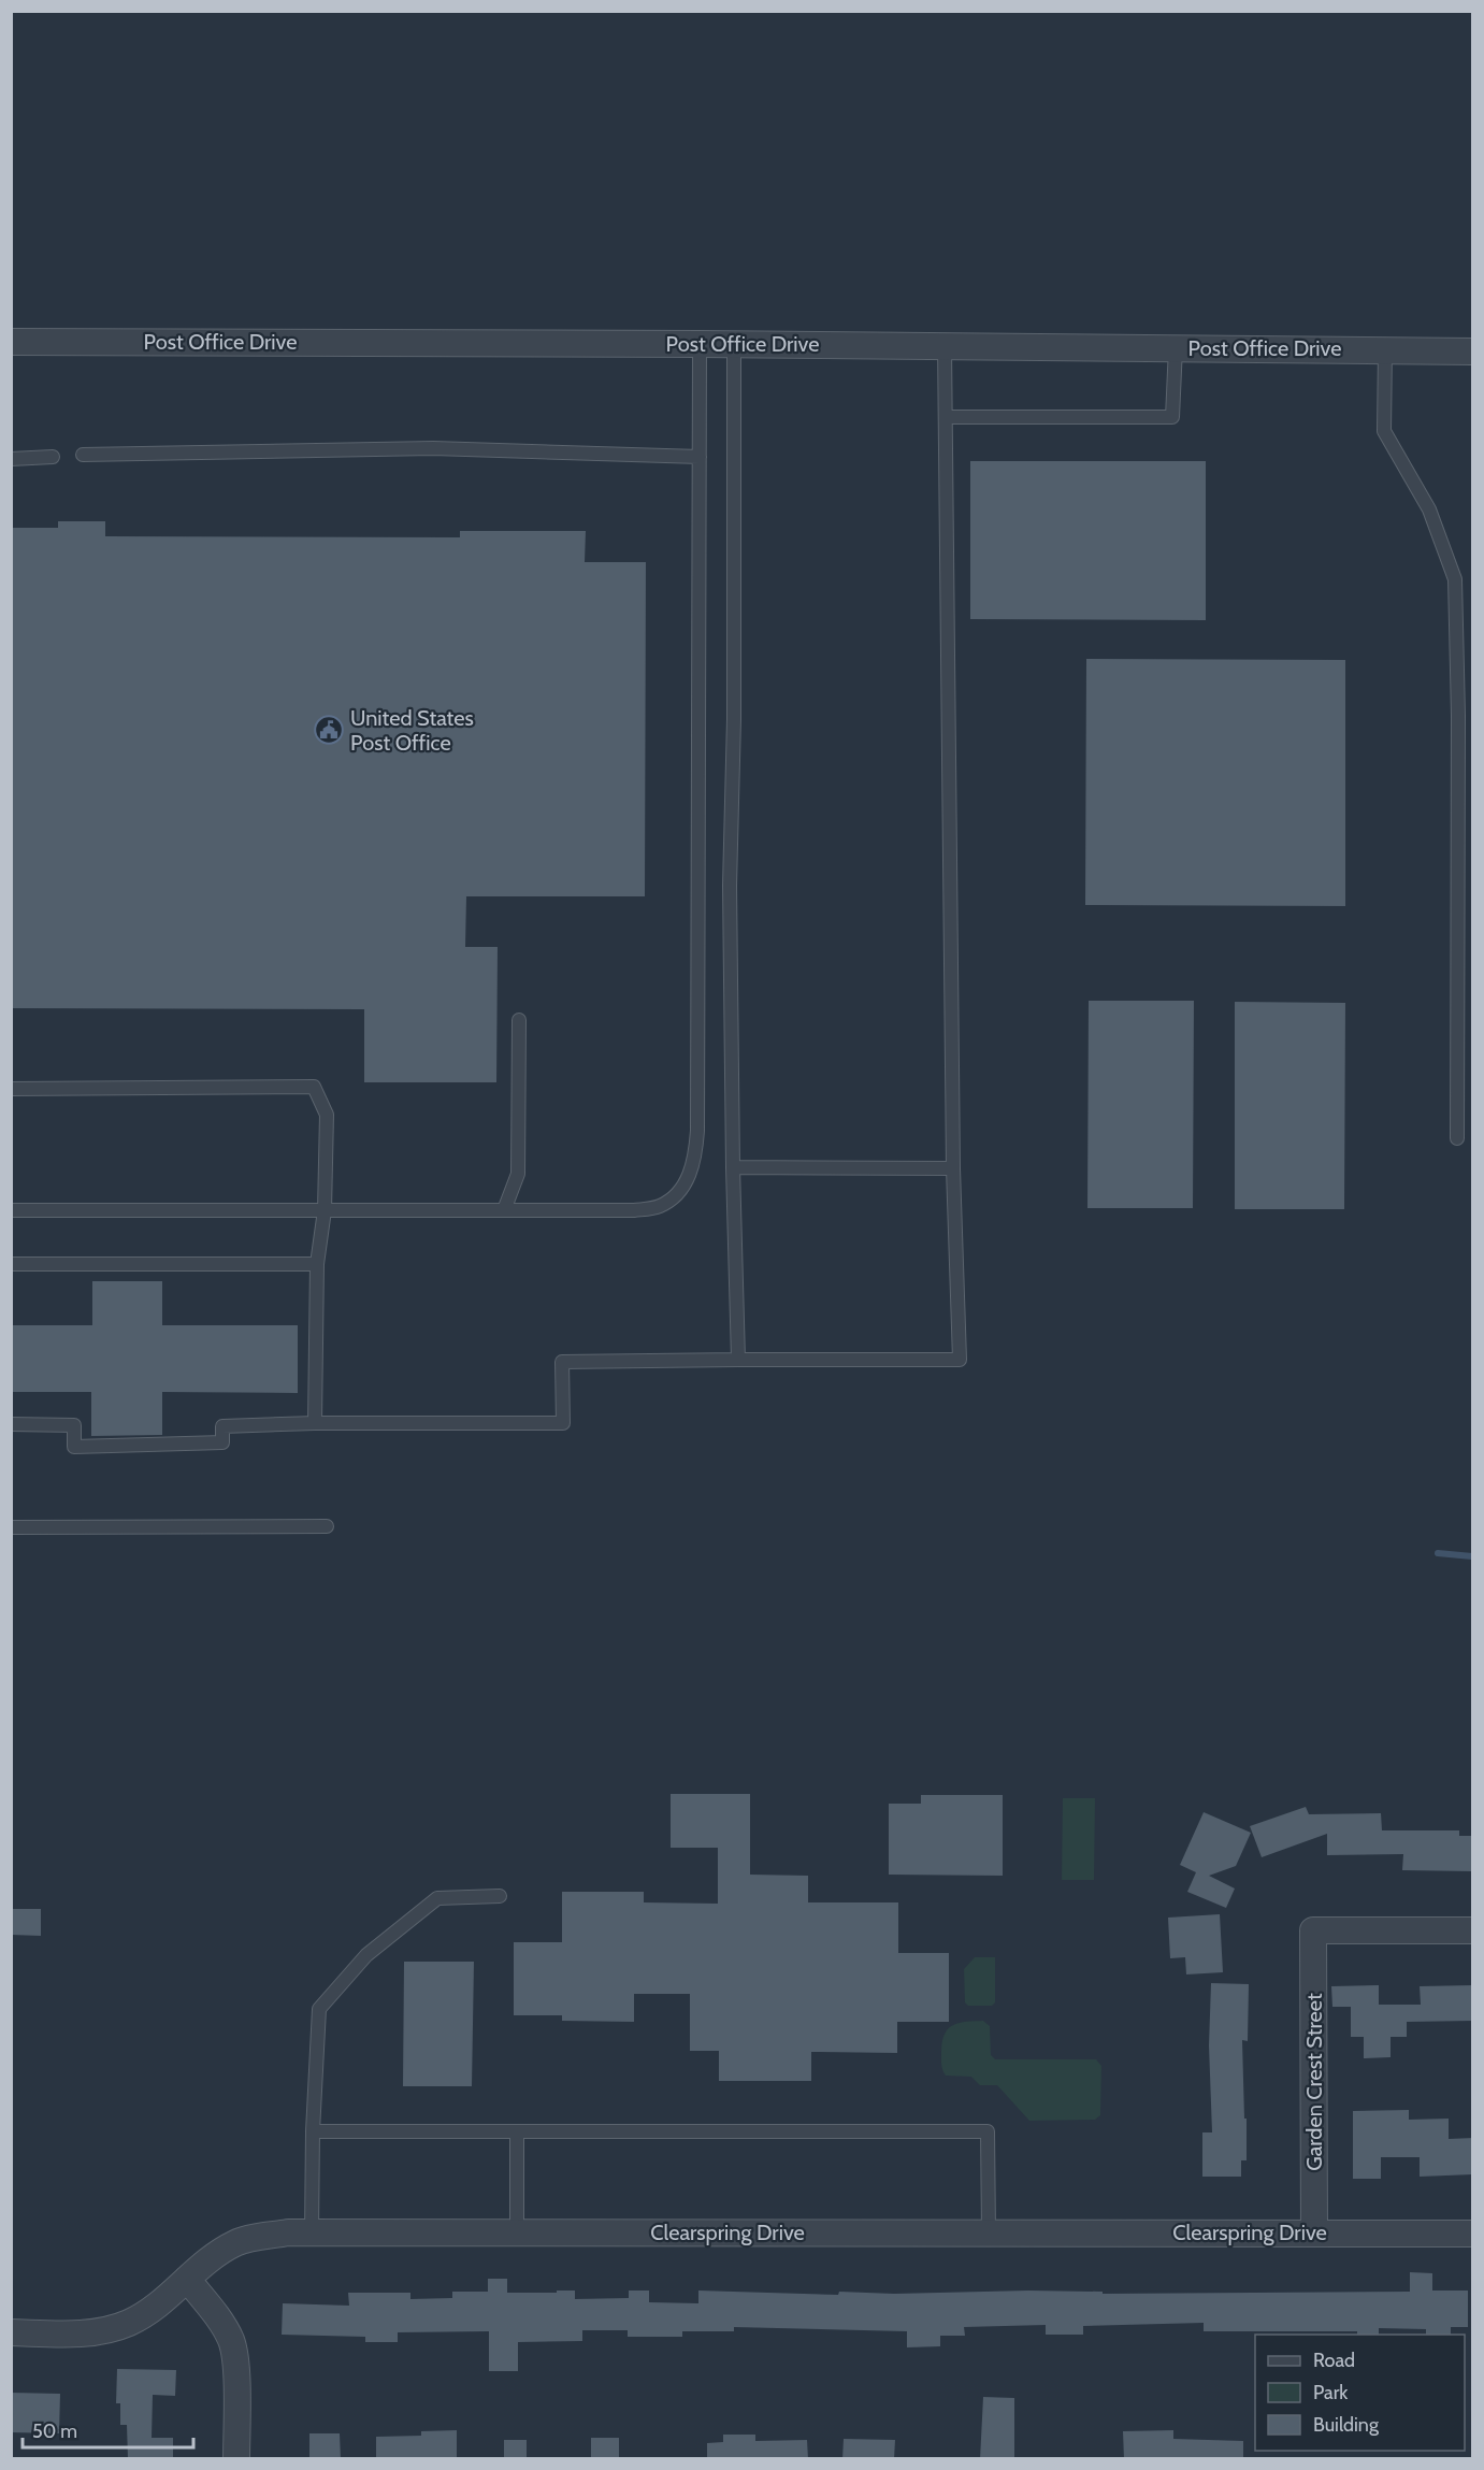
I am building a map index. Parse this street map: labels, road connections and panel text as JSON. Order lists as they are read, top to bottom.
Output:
{
  "streets": {
    "street": ["Post Office Drive", "Garden Crest Street", "Clearspring Drive"]
  },
  "crossings": [
    ["Garden Crest Street", "Clearspring Drive"]
  ],
  "places": {
    "public building": ["United States Post Office"]
  },
  "legend": ["Road", "Park", "Building"],
  "scale_bar": "50 m"
}
